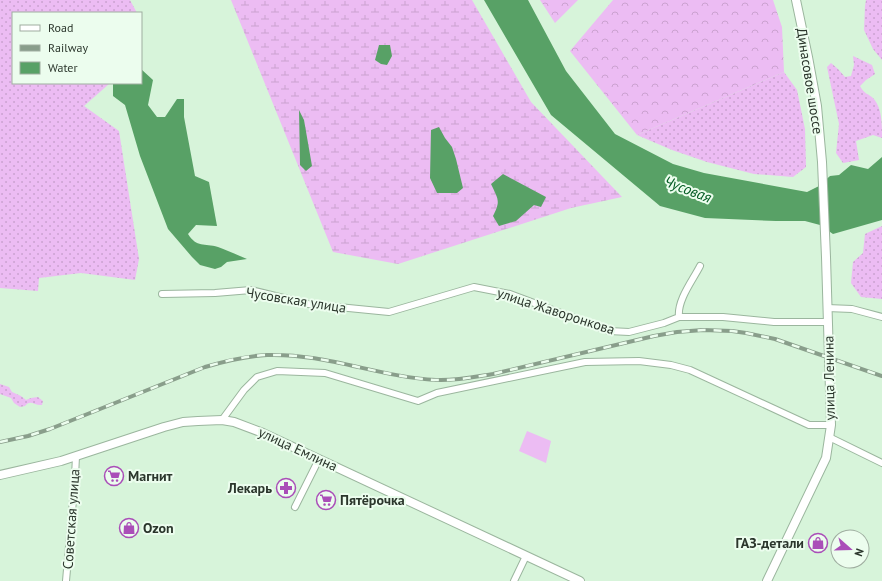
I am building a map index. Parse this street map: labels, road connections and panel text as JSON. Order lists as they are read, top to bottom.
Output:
{
  "streets": {
    "street": [
      "Динасовое шоссе",
      "Чусовская улица",
      "улица Жаворонкова",
      "улица Ленина",
      "улица Емлина",
      "Советская улица"
    ]
  },
  "crossings": [
    ["Динасовое шоссе", "улица Ленина"],
    ["Чусовская улица", "улица Жаворонкова"],
    ["улица Жаворонкова", "улица Ленина"],
    ["улица Емлина", "Советская улица"]
  ],
  "water": ["Чусовая"],
  "places": {
    "supermarket": ["Магнит", "Пятёрочка"],
    "pharmacy": ["Лекарь"],
    "shop": ["Ozon", "ГАЗ-детали"]
  },
  "legend": ["Road", "Railway", "Water"],
  "north": "right"
}
